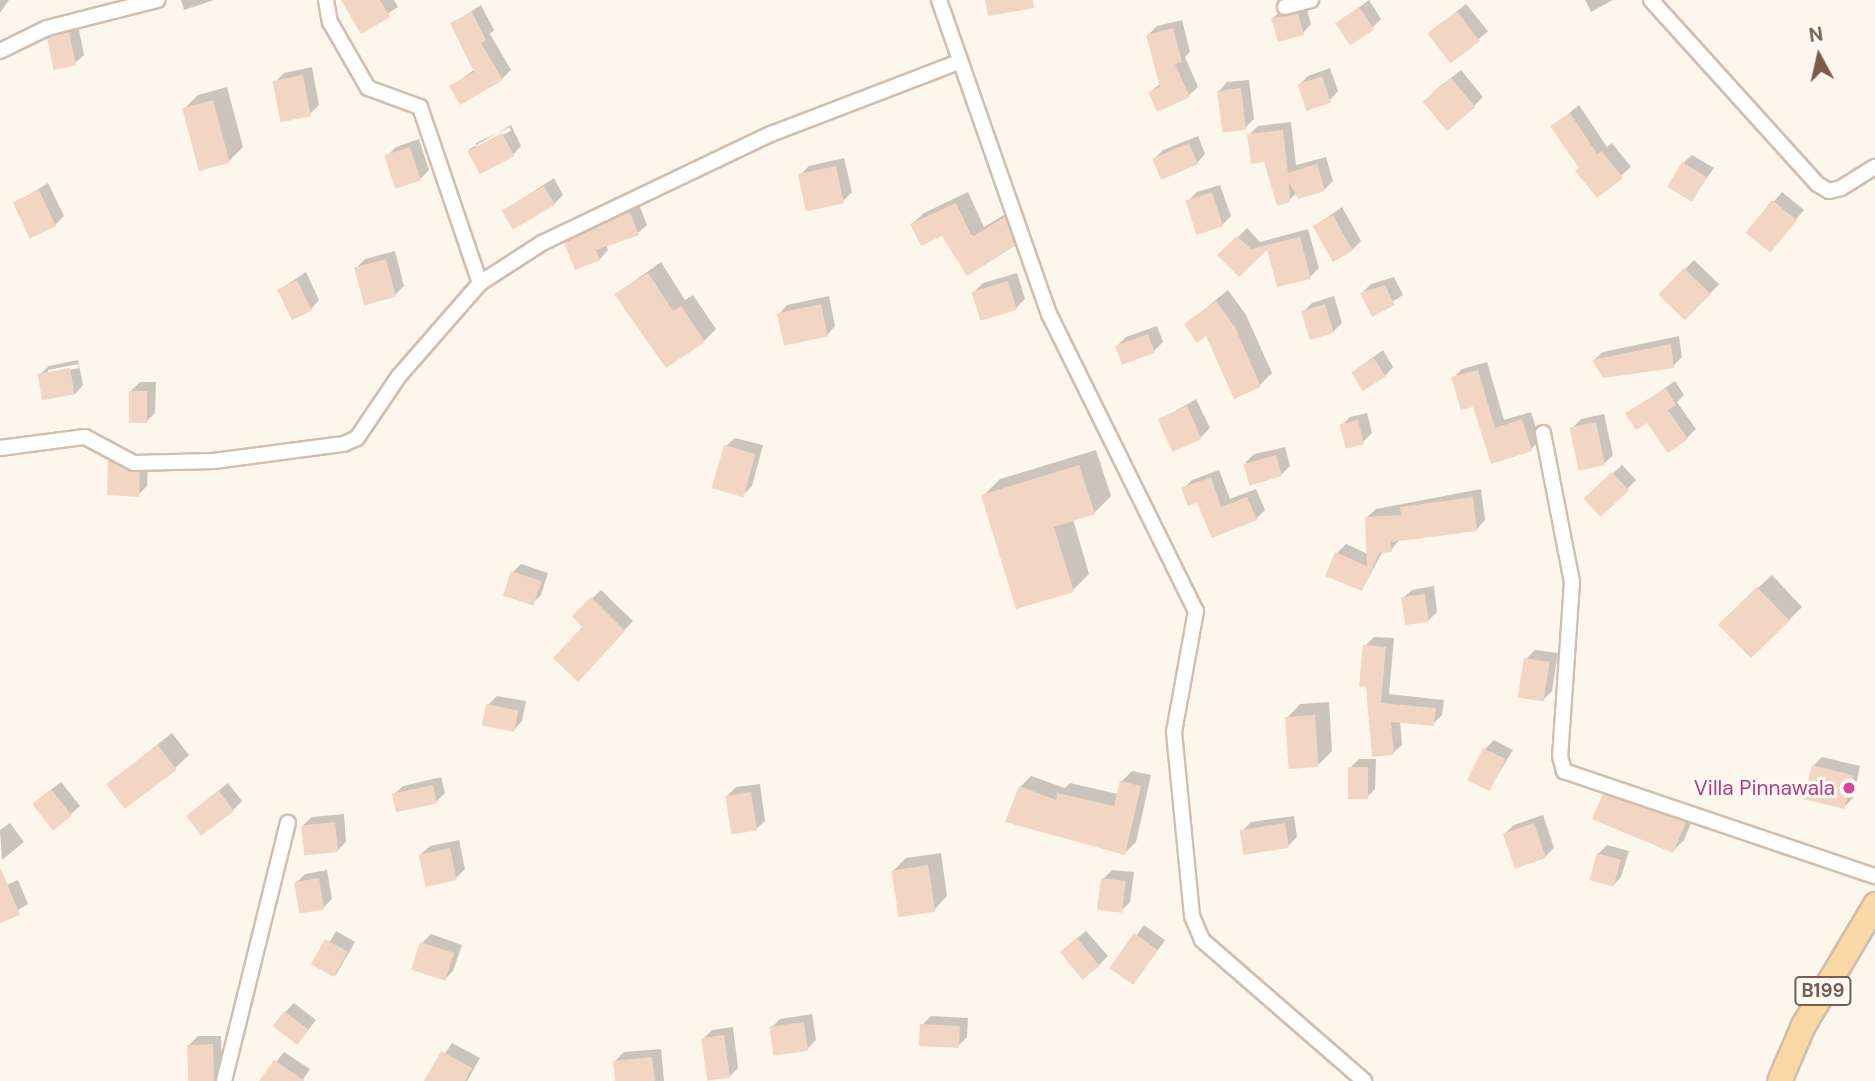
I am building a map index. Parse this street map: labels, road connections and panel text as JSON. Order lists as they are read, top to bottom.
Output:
{
  "streets": {
    "main road": ["B199"]
  },
  "places": ["Villa Pinnawala"],
  "north": "top"
}
